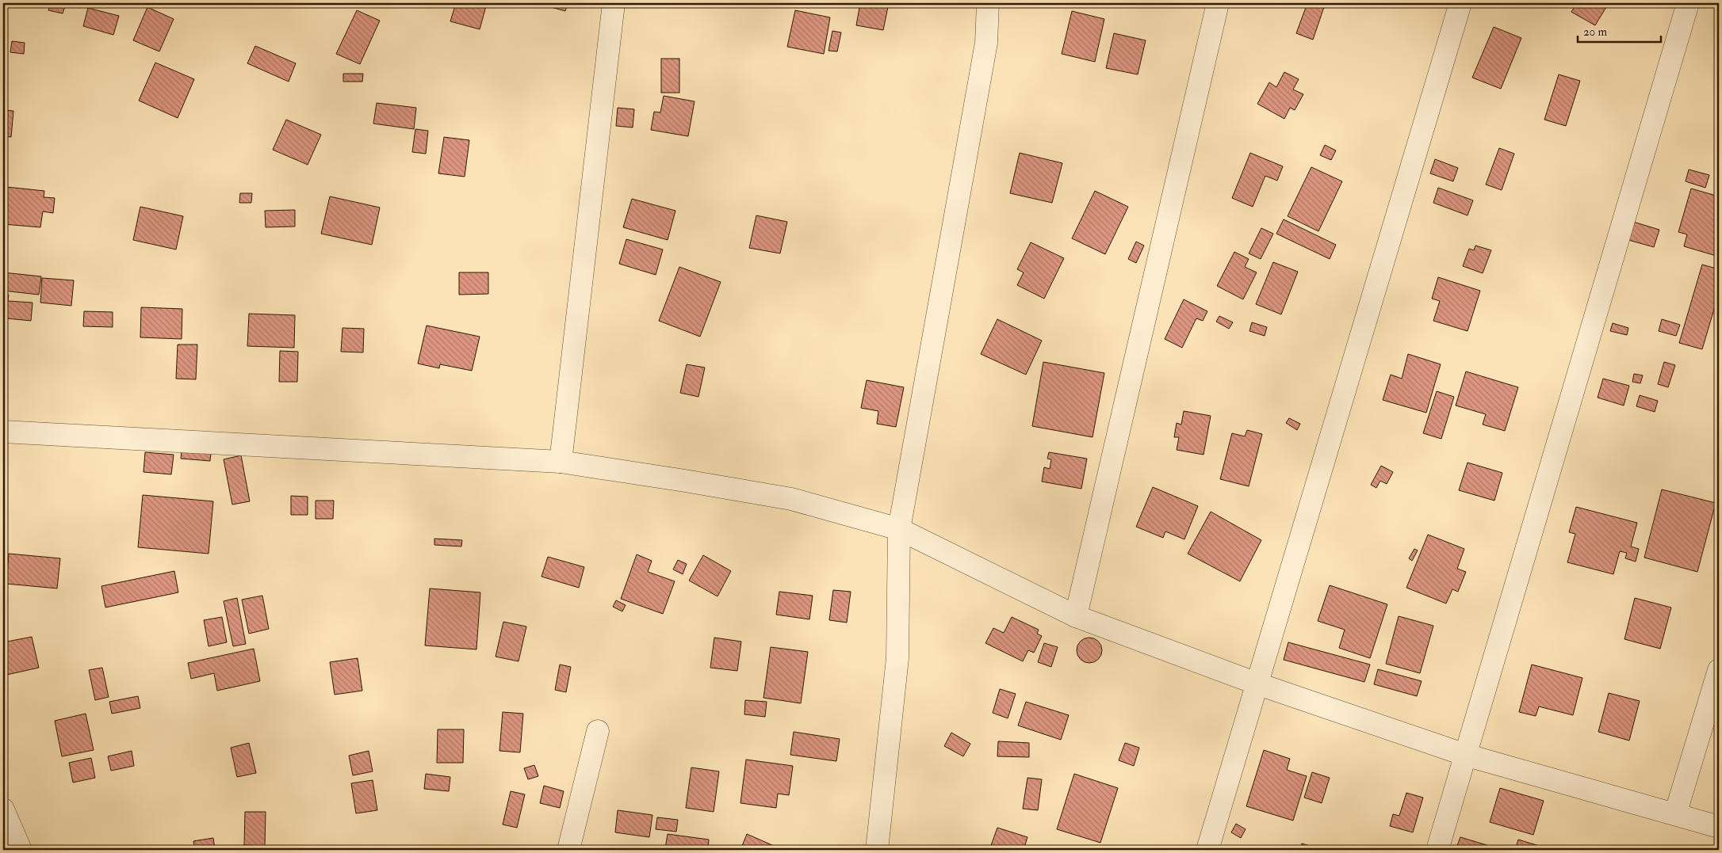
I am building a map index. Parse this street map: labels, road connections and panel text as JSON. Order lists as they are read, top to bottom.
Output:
{
  "scale_bar": "20 m"
}
